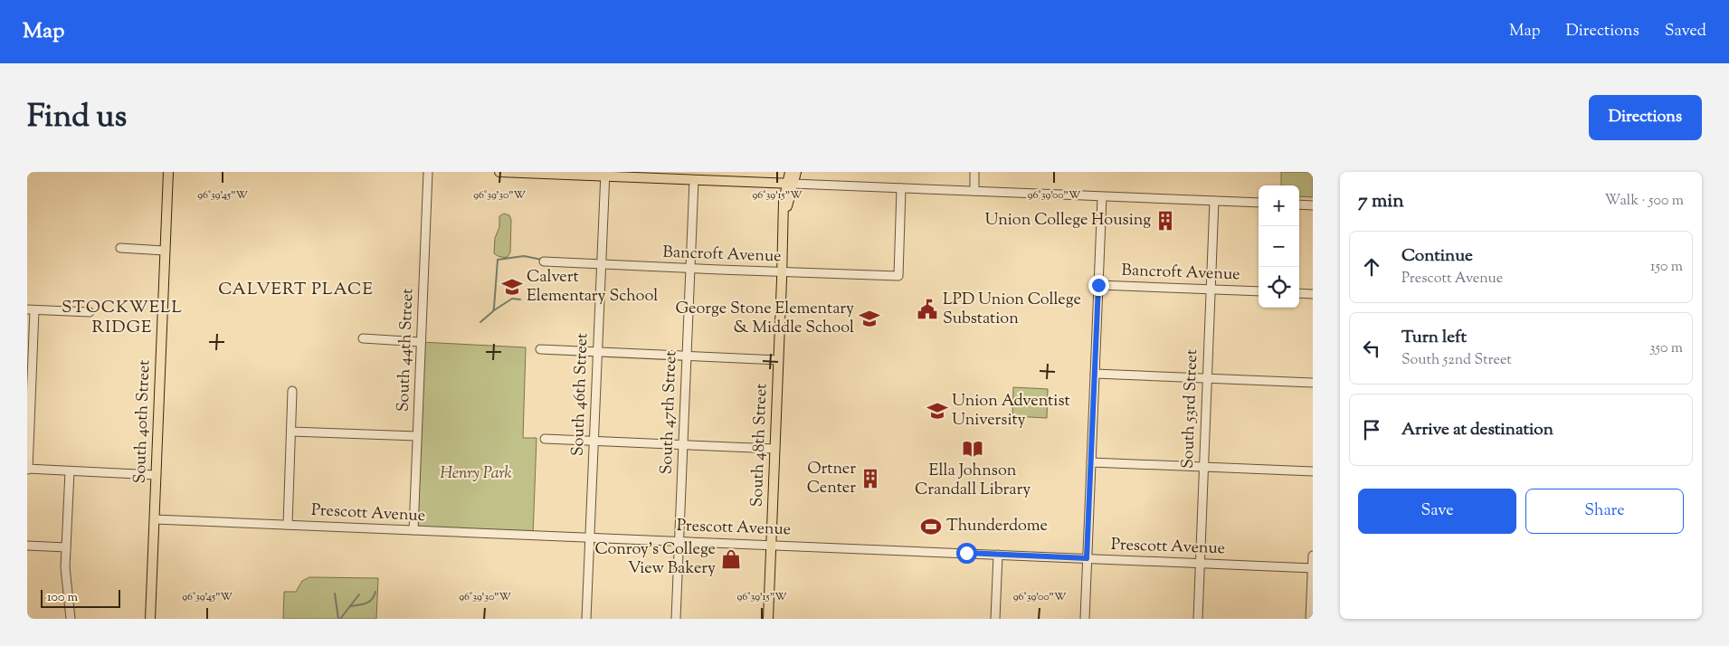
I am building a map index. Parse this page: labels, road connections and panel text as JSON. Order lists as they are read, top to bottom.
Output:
{
  "streets": {
    "main road": ["South 40th Street", "South 48th Street"],
    "street": [
      "Bancroft Avenue",
      "South 44th Street",
      "South 46th Street",
      "South 53rd Street",
      "South 47th Street",
      "Prescott Avenue"
    ]
  },
  "crossings": [
    ["Bancroft Avenue", "South 46th Street"],
    ["Bancroft Avenue", "South 53rd Street"],
    ["Bancroft Avenue", "South 47th Street"],
    ["Bancroft Avenue", "South 48th Street"],
    ["South 44th Street", "Prescott Avenue"],
    ["South 46th Street", "Prescott Avenue"],
    ["South 53rd Street", "Prescott Avenue"],
    ["South 47th Street", "Prescott Avenue"],
    ["South 40th Street", "Prescott Avenue"],
    ["South 48th Street", "Prescott Avenue"]
  ],
  "districts": ["CALVERT PLACE", "STOCKWELL RIDGE"],
  "parks": ["Henry Park"],
  "places": {
    "building": ["Union College Housing", "Ortner Center"],
    "school or university": ["Calvert Elementary School", "George Stone Elementary & Middle School", "Union Adventist University"],
    "public building": ["LPD Union College Substation"],
    "library": ["Ella Johnson Crandall Library"],
    "sports": ["Thunderdome"],
    "shop": ["Conroy's College View Bakery"]
  },
  "scale_bar": "100 m",
  "page": {
    "header": "Map",
    "nav": ["Map", "Directions", "Saved"],
    "title": "Find us",
    "buttons": [
      "Directions",
      ["Save", "Share"]
    ],
    "heading": ["7 min", "Walk · 500 m"],
    "map_buttons": ["+", "−"],
    "list": [
      ["Continue", "Prescott Avenue", "150 m"],
      ["Turn left", "South 52nd Street", "350 m"],
      "Arrive at destination"
    ],
    "scale": "100 m"
  },
  "coordinates": [
    "96°39'45\"W",
    "96°39'30\"W",
    "96°39'15\"W",
    "96°39'00\"W"
  ]
}
